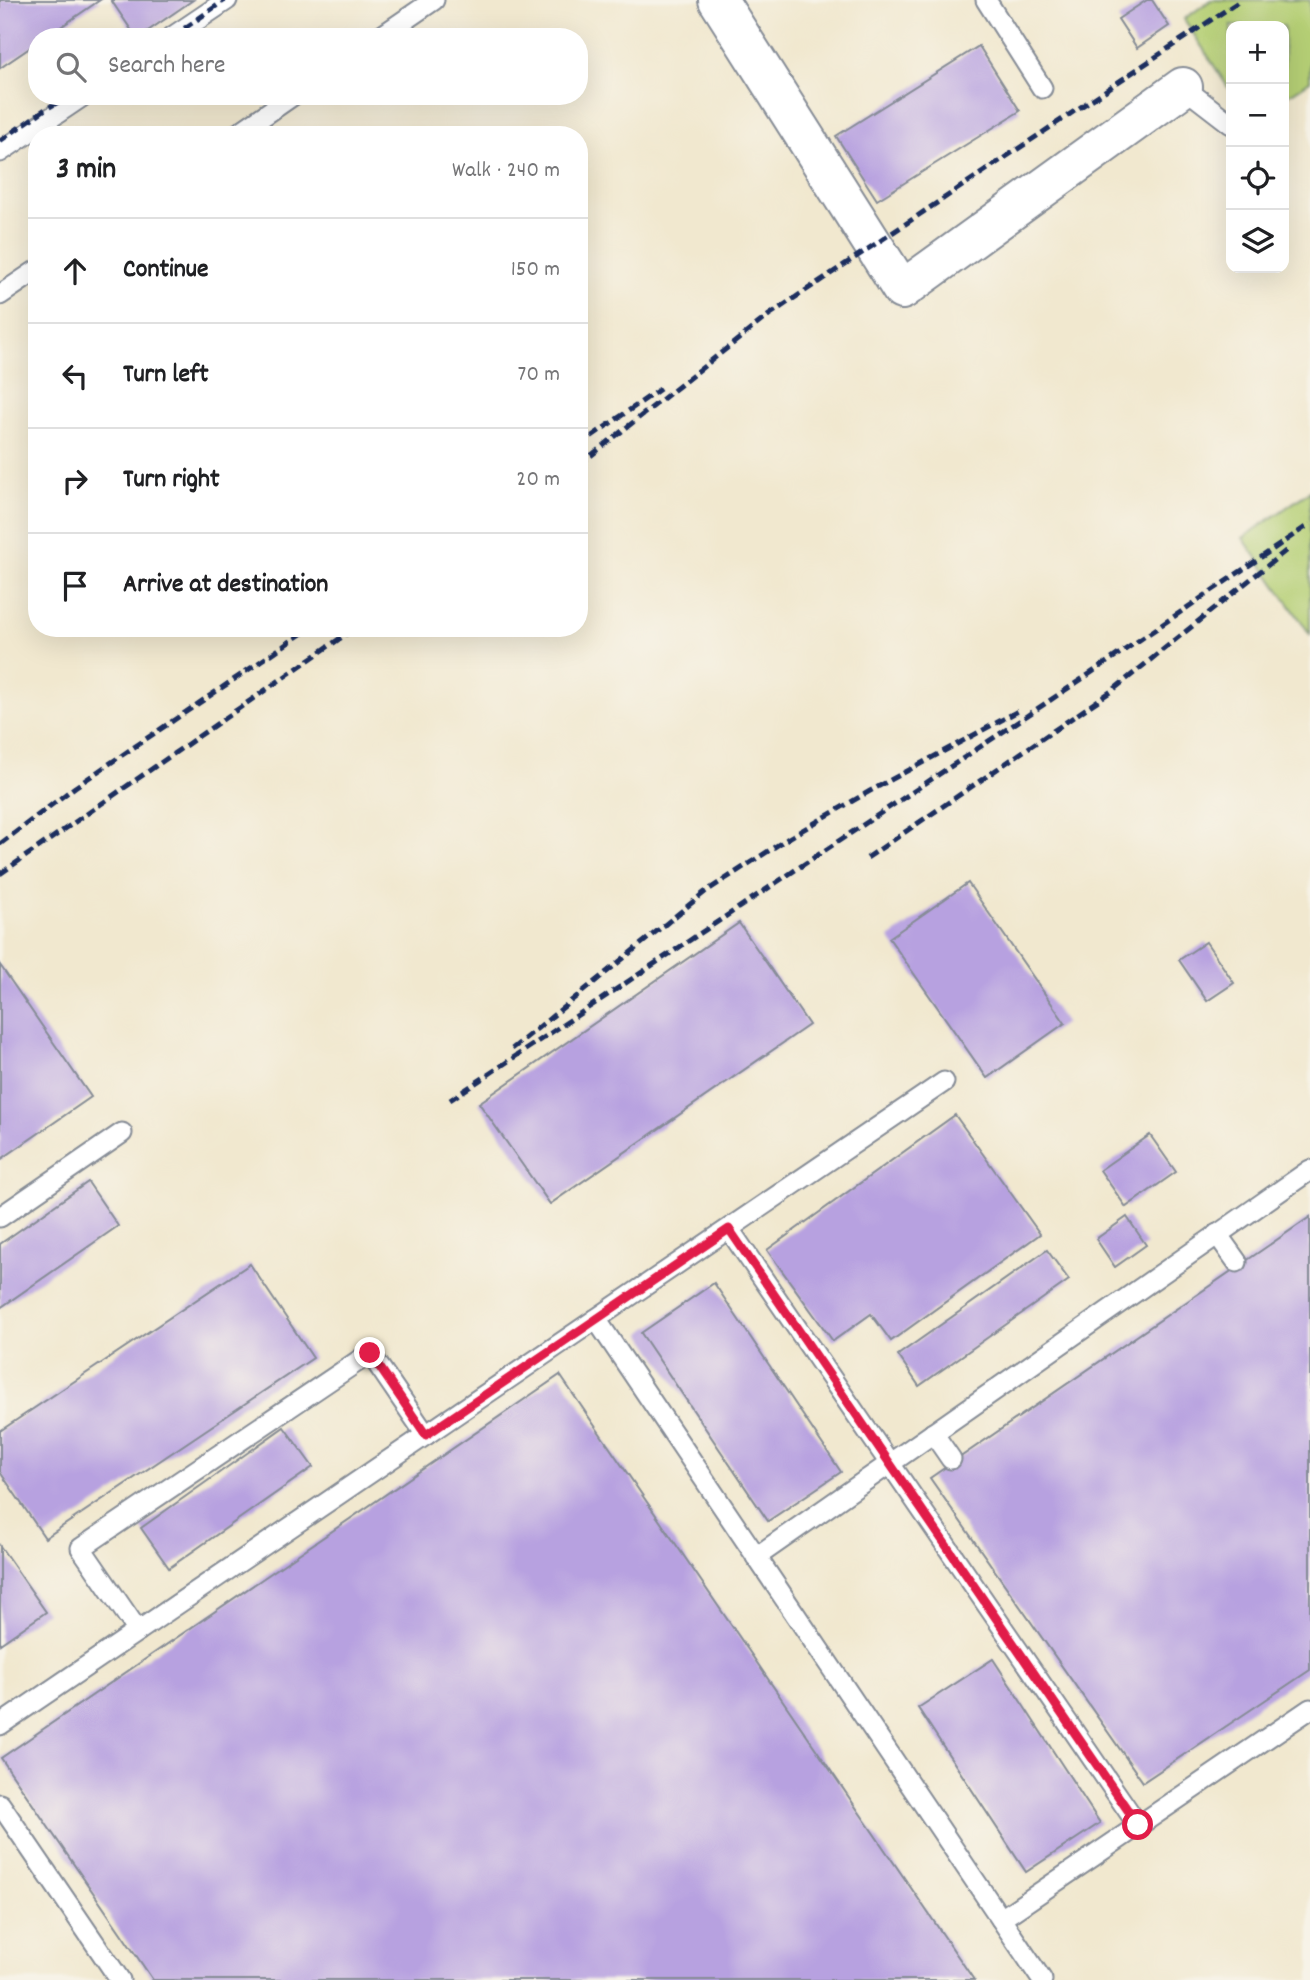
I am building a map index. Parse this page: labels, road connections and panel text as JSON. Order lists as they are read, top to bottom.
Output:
{
  "page": {
    "map_buttons": ["+", "−"],
    "search": "Search here",
    "heading": ["3 min", "Walk · 240 m"],
    "list": [
      ["Continue", "150 m"],
      ["Turn left", "70 m"],
      ["Turn right", "20 m"],
      "Arrive at destination"
    ]
  }
}
